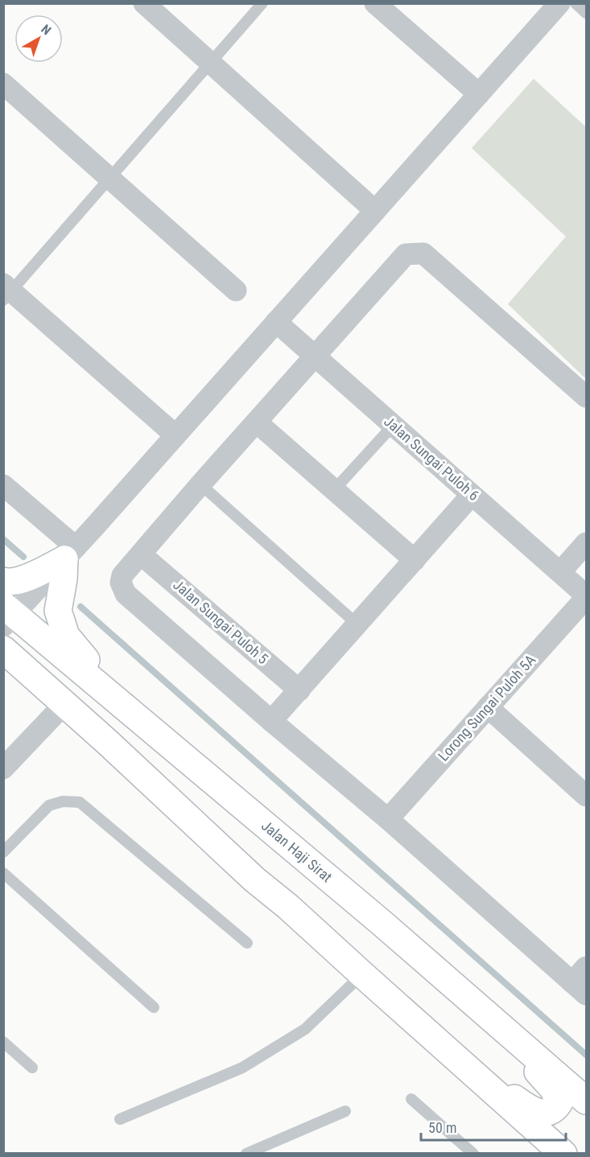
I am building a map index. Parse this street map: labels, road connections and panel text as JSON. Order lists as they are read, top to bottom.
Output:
{
  "streets": {
    "main road": ["Jalan Haji Sirat"],
    "street": ["Jalan Sungai Puloh 6", "Jalan Sungai Puloh 5", "Lorong Sungai Puloh 5A"]
  },
  "crossings": [
    ["Jalan Sungai Puloh 6", "Lorong Sungai Puloh 5A"]
  ],
  "scale_bar": "50 m",
  "north": "top right"
}
